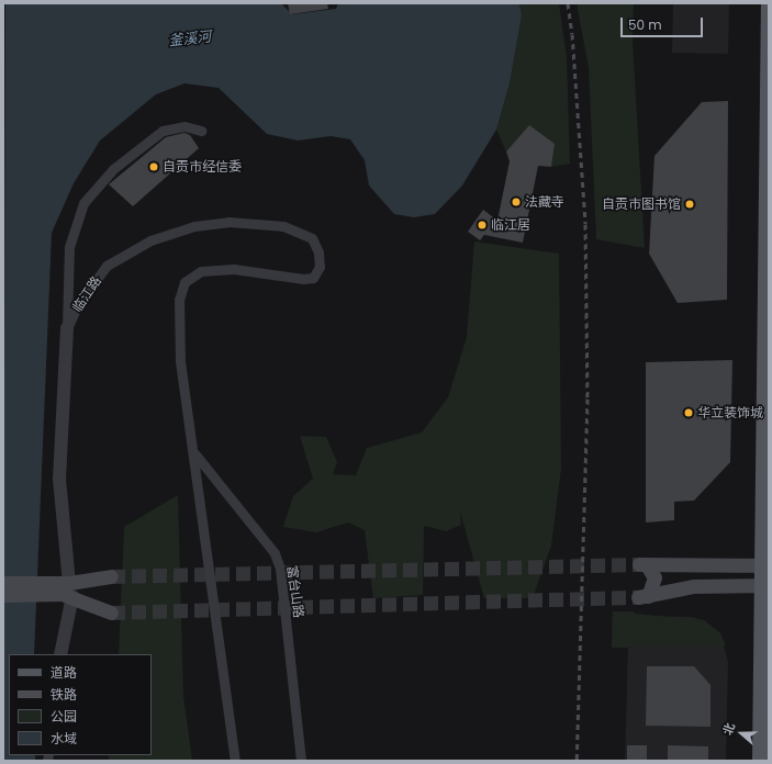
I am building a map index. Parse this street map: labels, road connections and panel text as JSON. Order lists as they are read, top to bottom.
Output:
{
  "streets": {
    "street": ["临江路", "富台山路"]
  },
  "crossings": [
    ["临江路", "富台山路"]
  ],
  "water": ["釜溪河"],
  "places": [
    "自贡市经信委",
    "法藏寺",
    "自贡市图书馆",
    "临江居",
    "华立装饰城"
  ],
  "legend": [
    "道路",
    "铁路",
    "公园",
    "水域"
  ],
  "scale_bar": "50 m",
  "north": "left"
}
